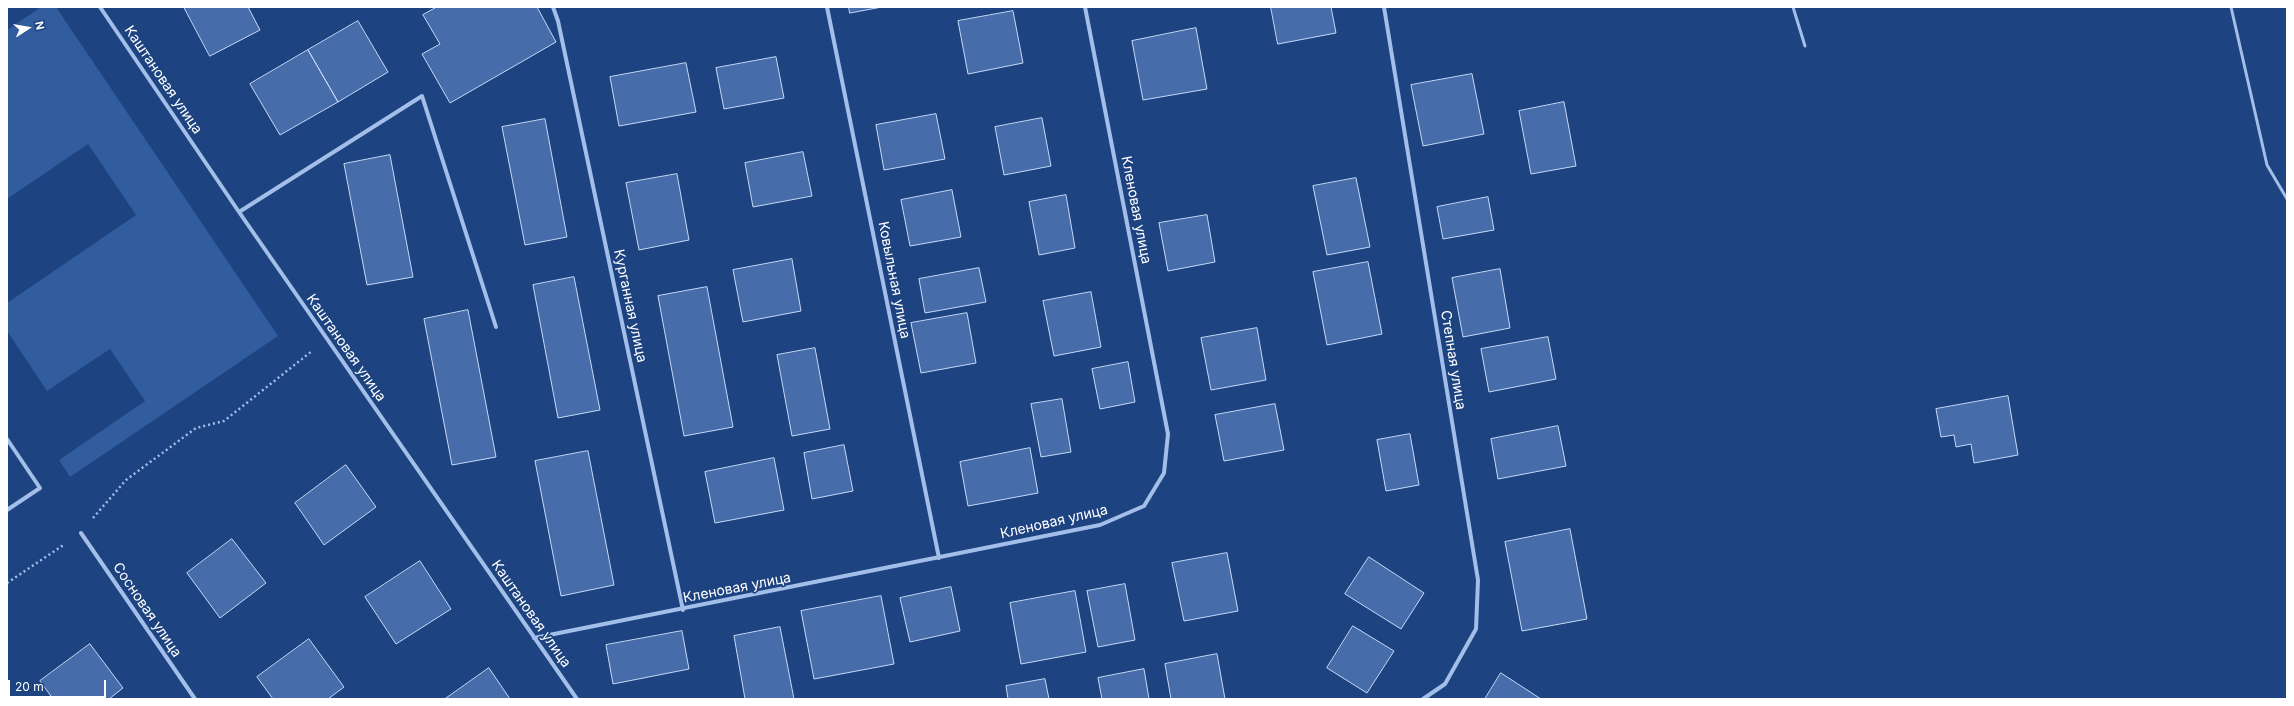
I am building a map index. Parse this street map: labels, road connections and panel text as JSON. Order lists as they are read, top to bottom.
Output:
{
  "streets": {
    "street": [
      "Каштановая улица",
      "Кленовая улица",
      "Ковыльная улица",
      "Курганная улица",
      "Степная улица",
      "Сосновая улица"
    ]
  },
  "crossings": [
    ["Каштановая улица", "Кленовая улица"],
    ["Кленовая улица", "Ковыльная улица"],
    ["Кленовая улица", "Курганная улица"]
  ],
  "scale_bar": "20 m",
  "north": "right"
}
